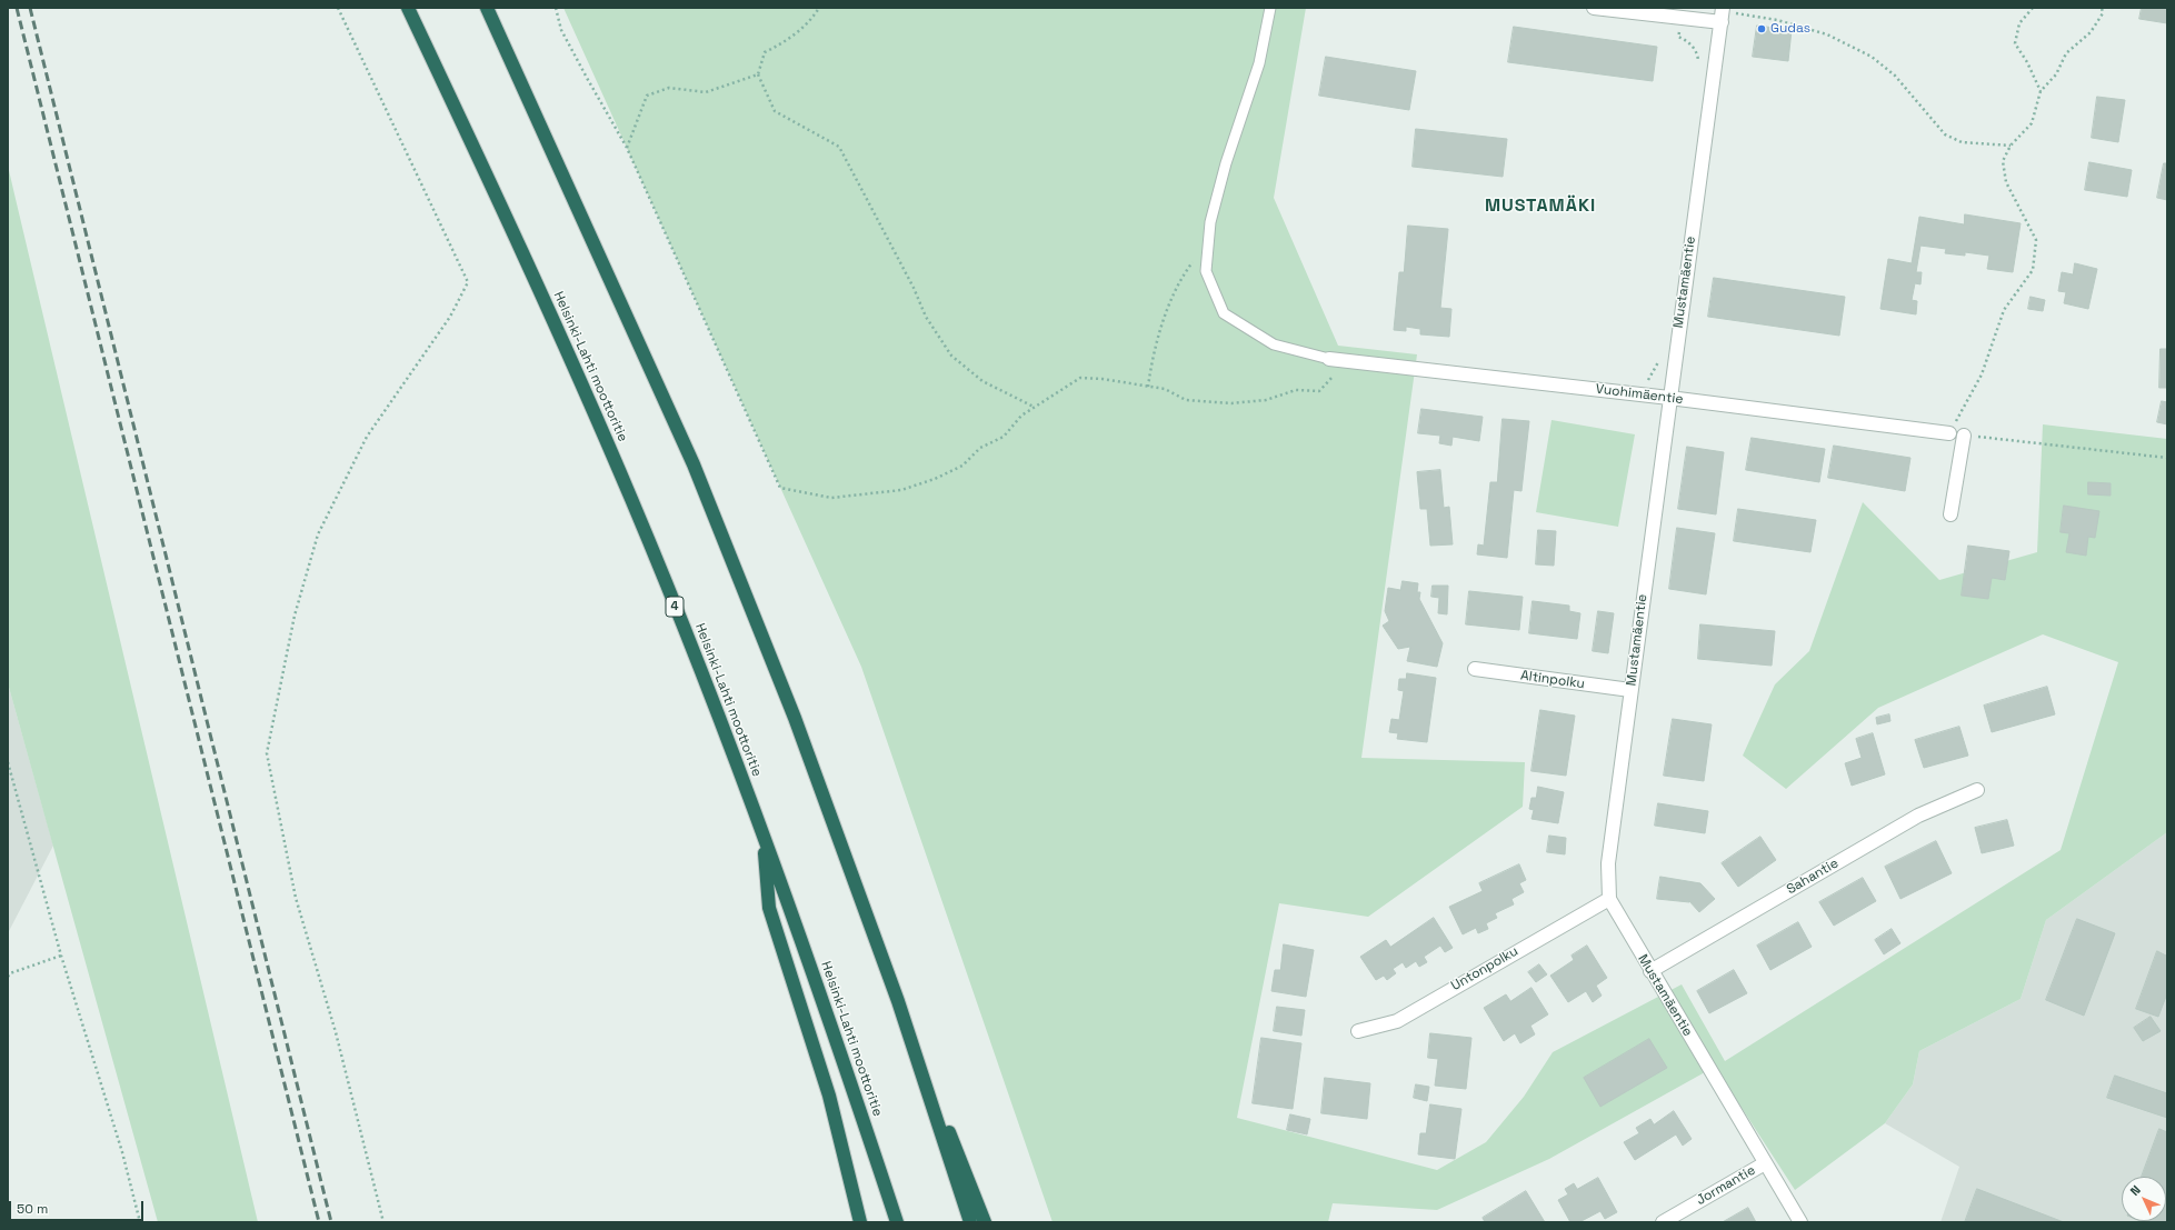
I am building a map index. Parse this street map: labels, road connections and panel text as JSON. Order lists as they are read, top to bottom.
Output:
{
  "streets": {
    "highway": ["Helsinki-Lahti moottoritie", "4"],
    "street": [
      "Mustamäentie",
      "Vuohimäentie",
      "Altinpolku",
      "Sahantie",
      "Untonpolku",
      "Jormantie"
    ]
  },
  "crossings": [
    ["Mustamäentie", "Vuohimäentie"],
    ["Mustamäentie", "Altinpolku"],
    ["Mustamäentie", "Sahantie"],
    ["Mustamäentie", "Untonpolku"],
    ["Mustamäentie", "Jormantie"]
  ],
  "districts": ["MUSTAMÄKI"],
  "places": ["Gudas"],
  "scale_bar": "50 m",
  "north": "top left"
}
